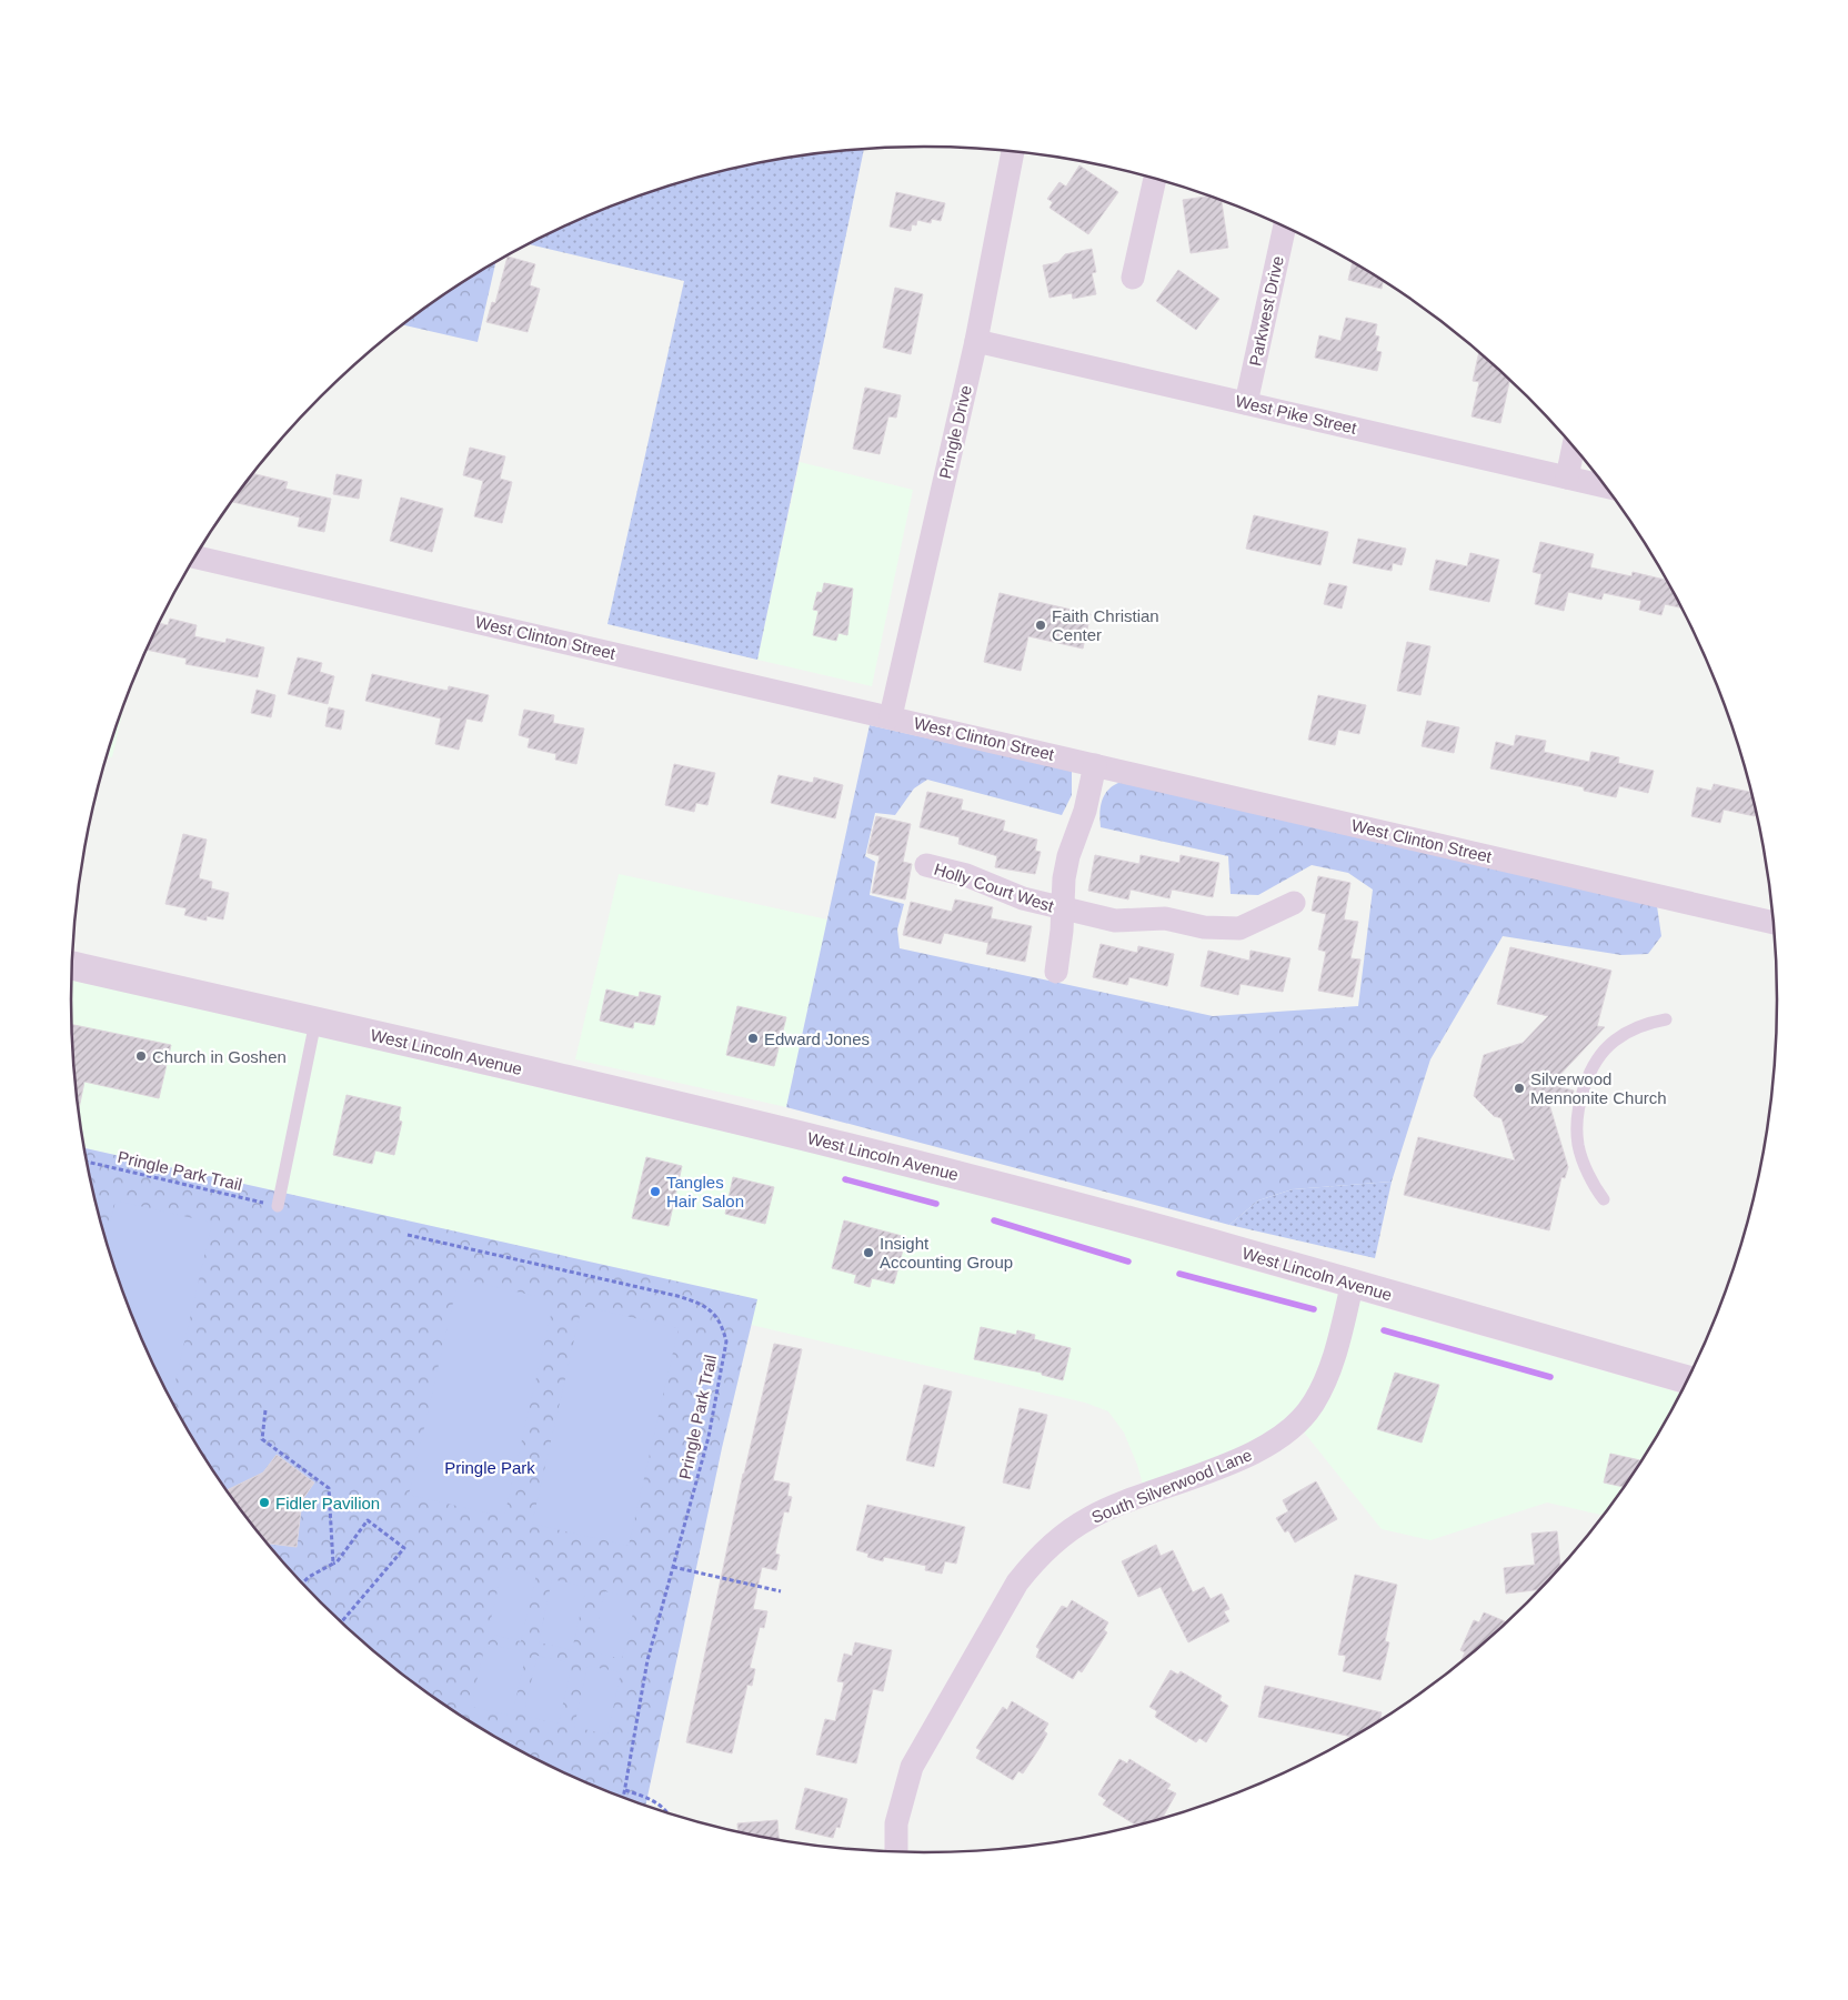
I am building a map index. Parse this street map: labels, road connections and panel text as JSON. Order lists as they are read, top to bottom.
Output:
{
  "streets": {
    "street": [
      "Parkwest Drive",
      "West Pike Street",
      "Pringle Drive",
      "West Clinton Street",
      "Holly Court West",
      "West Lincoln Avenue",
      "South Silverwood Lane"
    ],
    "path": ["Pringle Park Trail"]
  },
  "crossings": [
    ["Parkwest Drive", "West Pike Street"],
    ["West Pike Street", "Pringle Drive"],
    ["Pringle Drive", "West Clinton Street"],
    ["West Lincoln Avenue", "South Silverwood Lane"]
  ],
  "parks": ["Pringle Park"],
  "places": [
    "Faith Christian Center",
    "Edward Jones",
    "Church in Goshen",
    "Silverwood Mennonite Church",
    "Tangles Hair Salon",
    "Insight Accounting Group",
    "Fidler Pavilion"
  ]
}
